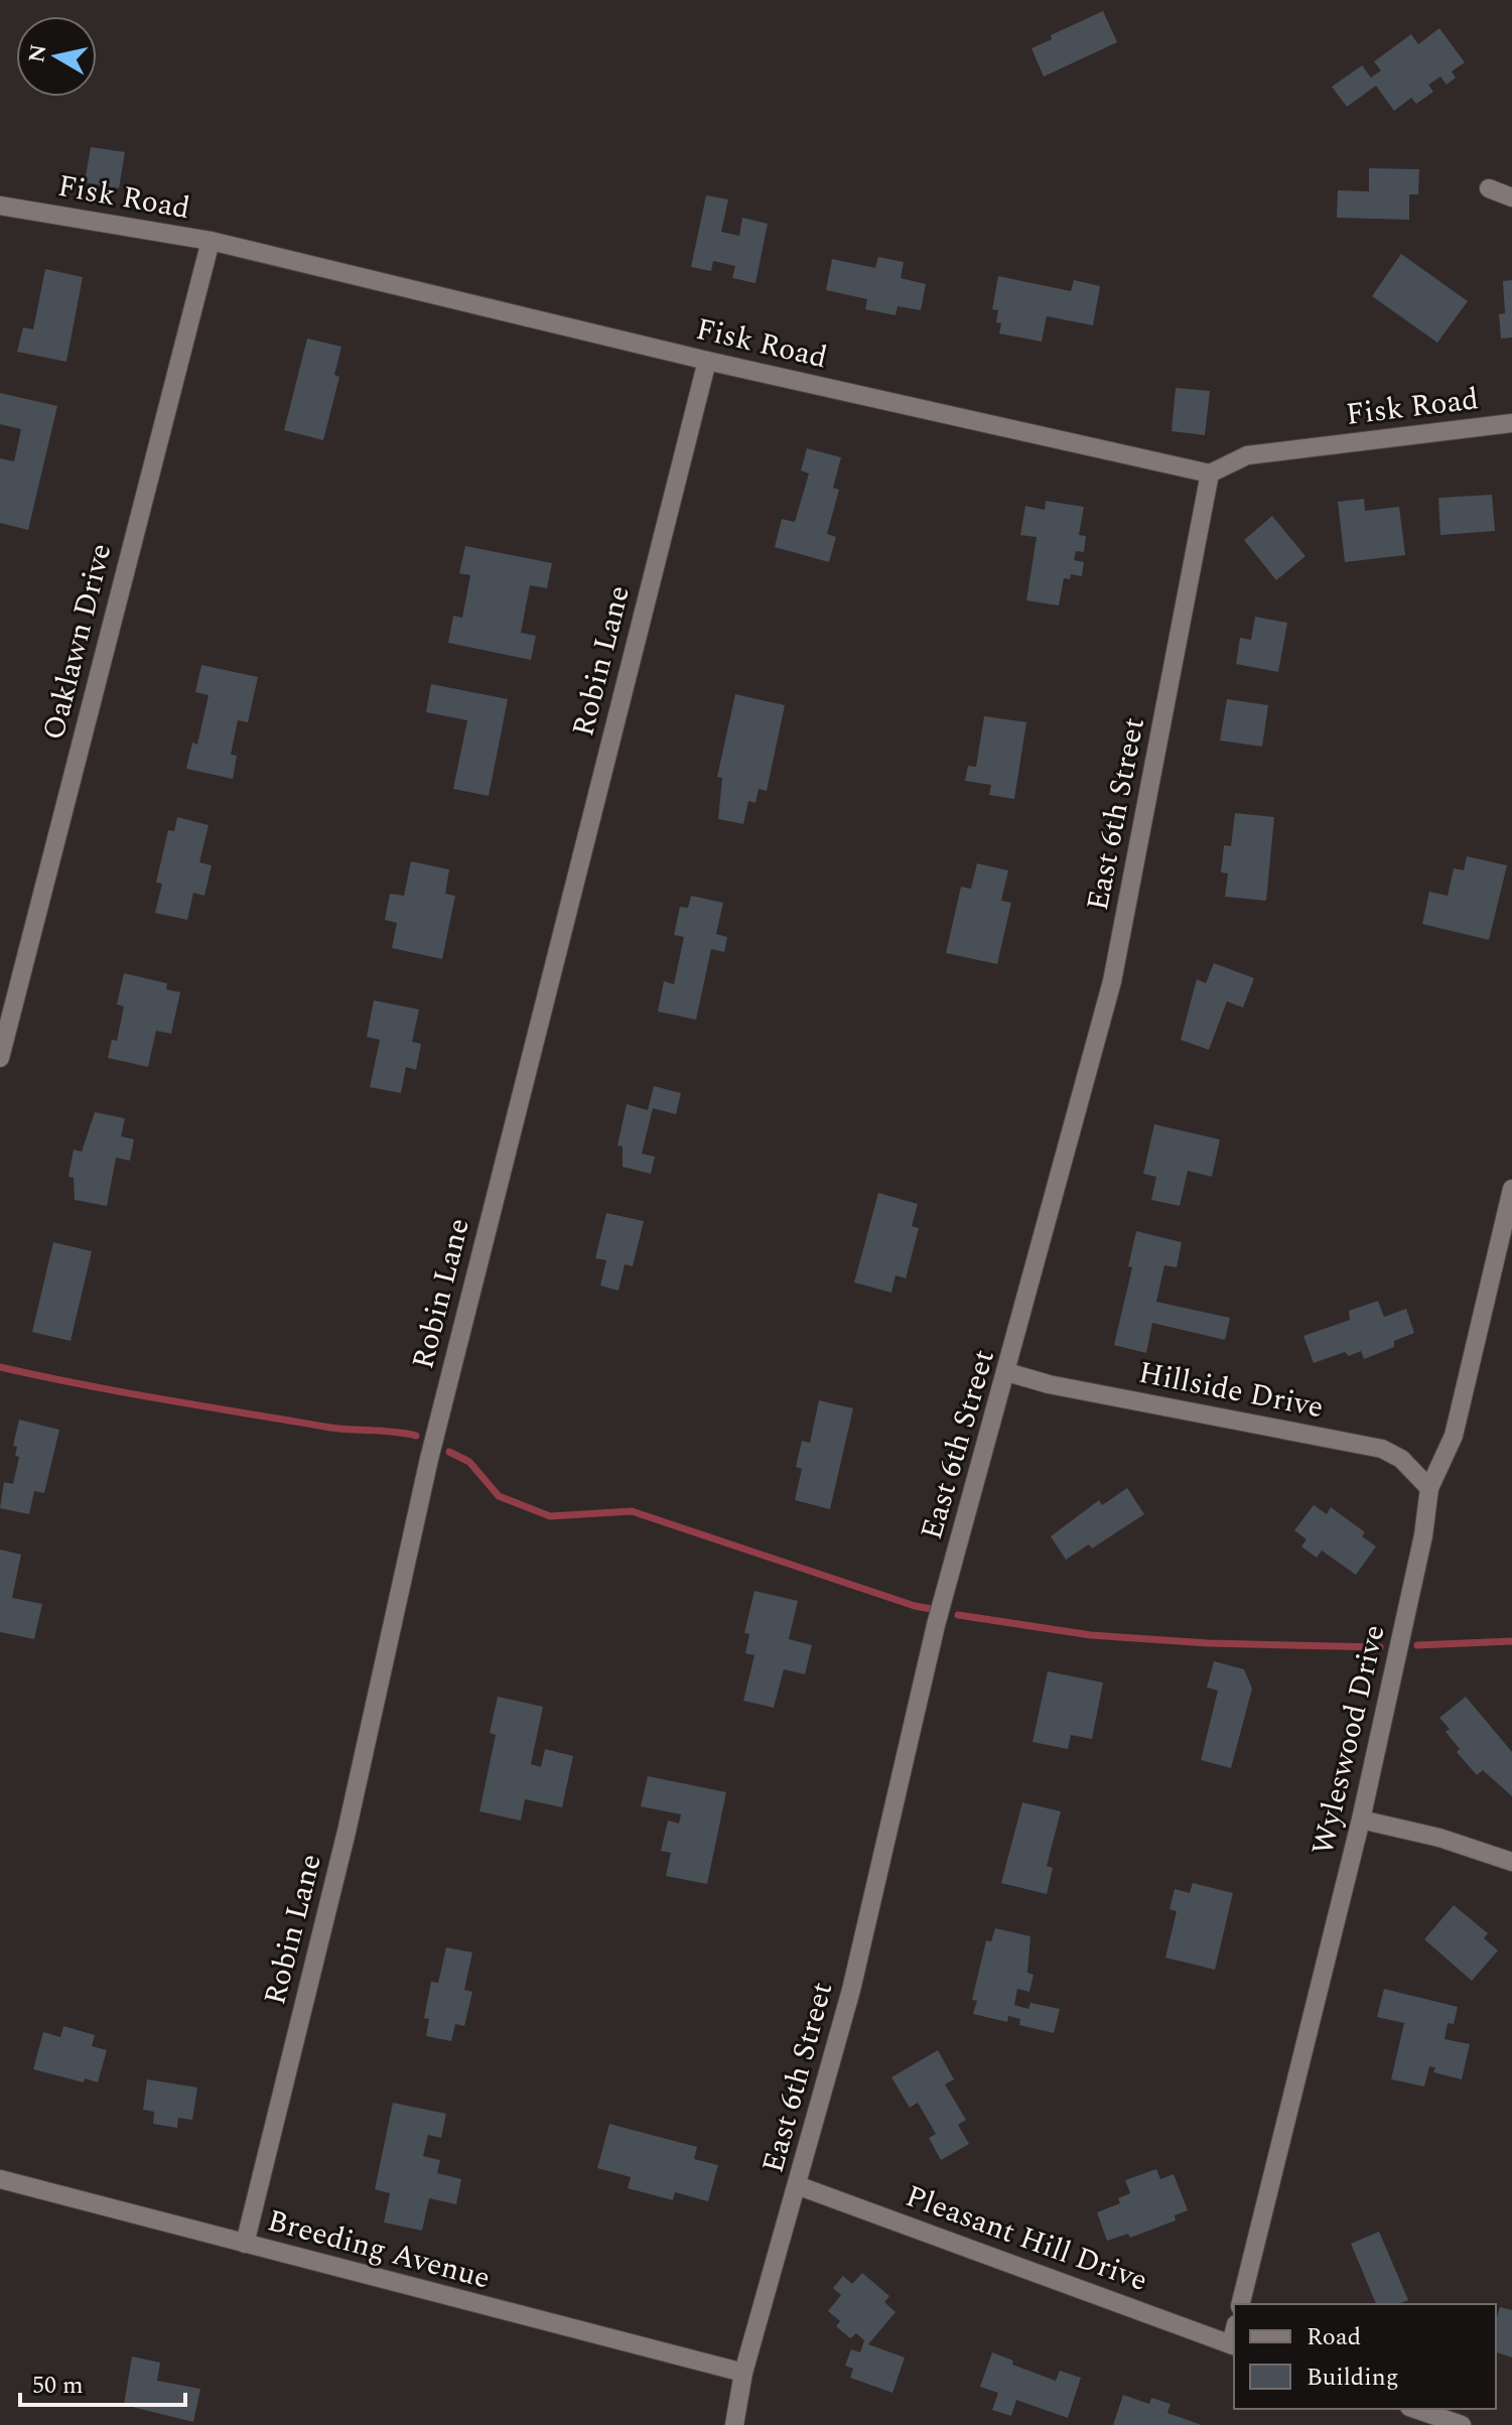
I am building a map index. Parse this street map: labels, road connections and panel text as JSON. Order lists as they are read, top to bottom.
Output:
{
  "streets": {
    "street": [
      "Fisk Road",
      "Oaklawn Drive",
      "Robin Lane",
      "East 6th Street",
      "Hillside Drive",
      "Wyleswood Drive",
      "Pleasant Hill Drive",
      "Breeding Avenue"
    ]
  },
  "crossings": [
    ["Fisk Road", "Oaklawn Drive"],
    ["Fisk Road", "Robin Lane"],
    ["Fisk Road", "East 6th Street"],
    ["Robin Lane", "Breeding Avenue"],
    ["East 6th Street", "Hillside Drive"],
    ["East 6th Street", "Pleasant Hill Drive"],
    ["East 6th Street", "Breeding Avenue"],
    ["Hillside Drive", "Wyleswood Drive"]
  ],
  "legend": ["Road", "Building"],
  "scale_bar": "50 m",
  "north": "left"
}
